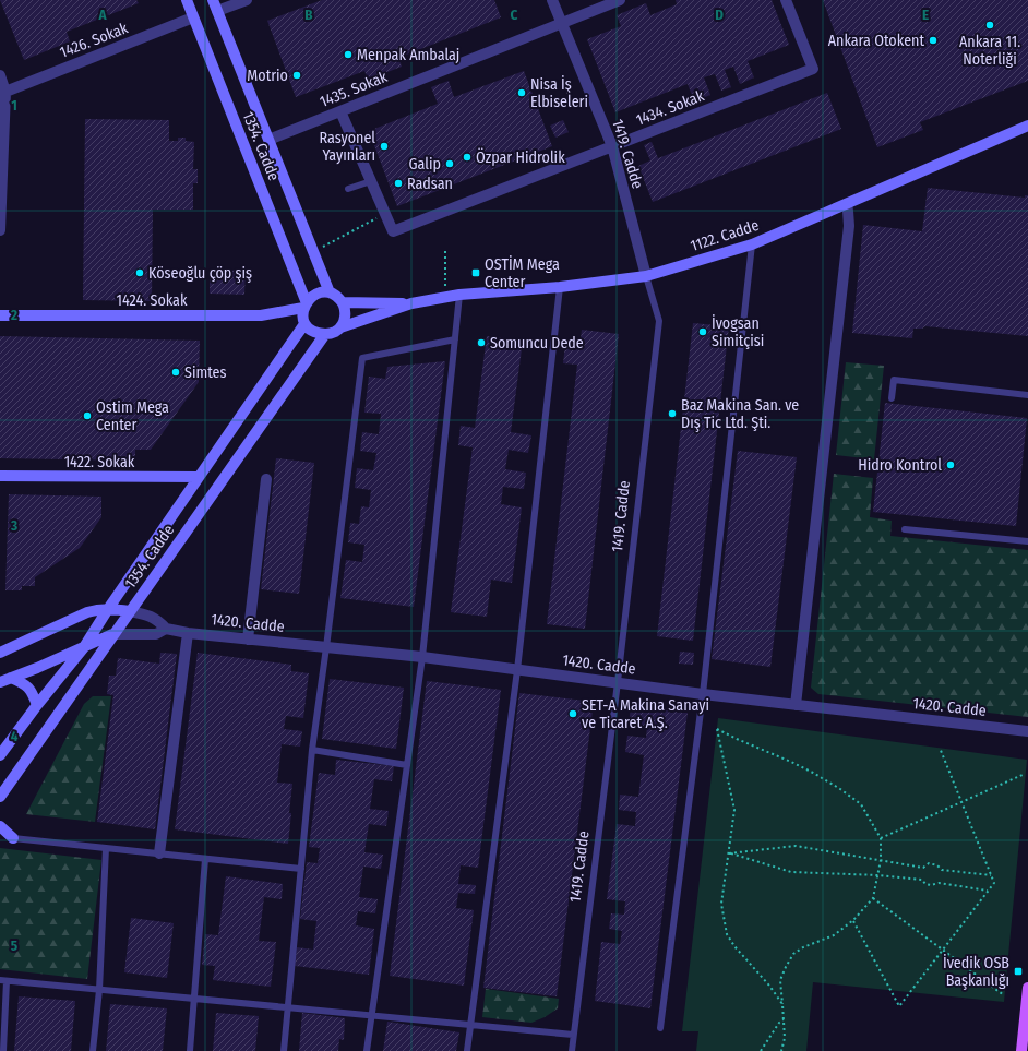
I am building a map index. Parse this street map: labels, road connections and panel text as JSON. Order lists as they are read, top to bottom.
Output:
{
  "streets": {
    "main road": [
      "1354. Cadde",
      "1122. Cadde",
      "1424. Sokak",
      "1422. Sokak"
    ],
    "street": [
      "1426. Sokak",
      "1435. Sokak",
      "1434. Sokak",
      "1419. Cadde",
      "1420. Cadde"
    ]
  },
  "crossings": [
    ["1426. Sokak", "1354. Cadde"],
    ["1435. Sokak", "1434. Sokak"],
    ["1435. Sokak", "1354. Cadde"],
    ["1435. Sokak", "1419. Cadde"],
    ["1434. Sokak", "1419. Cadde"],
    ["1354. Cadde", "1424. Sokak"],
    ["1354. Cadde", "1422. Sokak"],
    ["1354. Cadde", "1420. Cadde"],
    ["1419. Cadde", "1122. Cadde"],
    ["1419. Cadde", "1420. Cadde"]
  ],
  "places": {
    "other": [
      "Ankara 11. Noterliği",
      "Ankara Otokent",
      "Menpak Ambalaj",
      "Motrio",
      "Nisa İş Elbiseleri",
      "Rasyonel Yayınları",
      "Özpar Hidrolik",
      "Galip",
      "Radsan",
      "Köseoğlu çöp şiş",
      "İvogsan Simitçisi",
      "Somuncu Dede",
      "Simtes",
      "Baz Makina San. ve Dış Tic Ltd. Şti.",
      "Ostim Mega Center",
      "Hidro Kontrol",
      "SET-A Makina Sanayi ve Ticaret A.Ş."
    ],
    "transit": ["OSTİM Mega Center", "İvedik OSB Başkanlığı"]
  },
  "grid": {
    "columns": [
      "A",
      "B",
      "C",
      "D",
      "E"
    ],
    "rows": [
      "1",
      "2",
      "3",
      "4",
      "5"
    ]
  }
}
